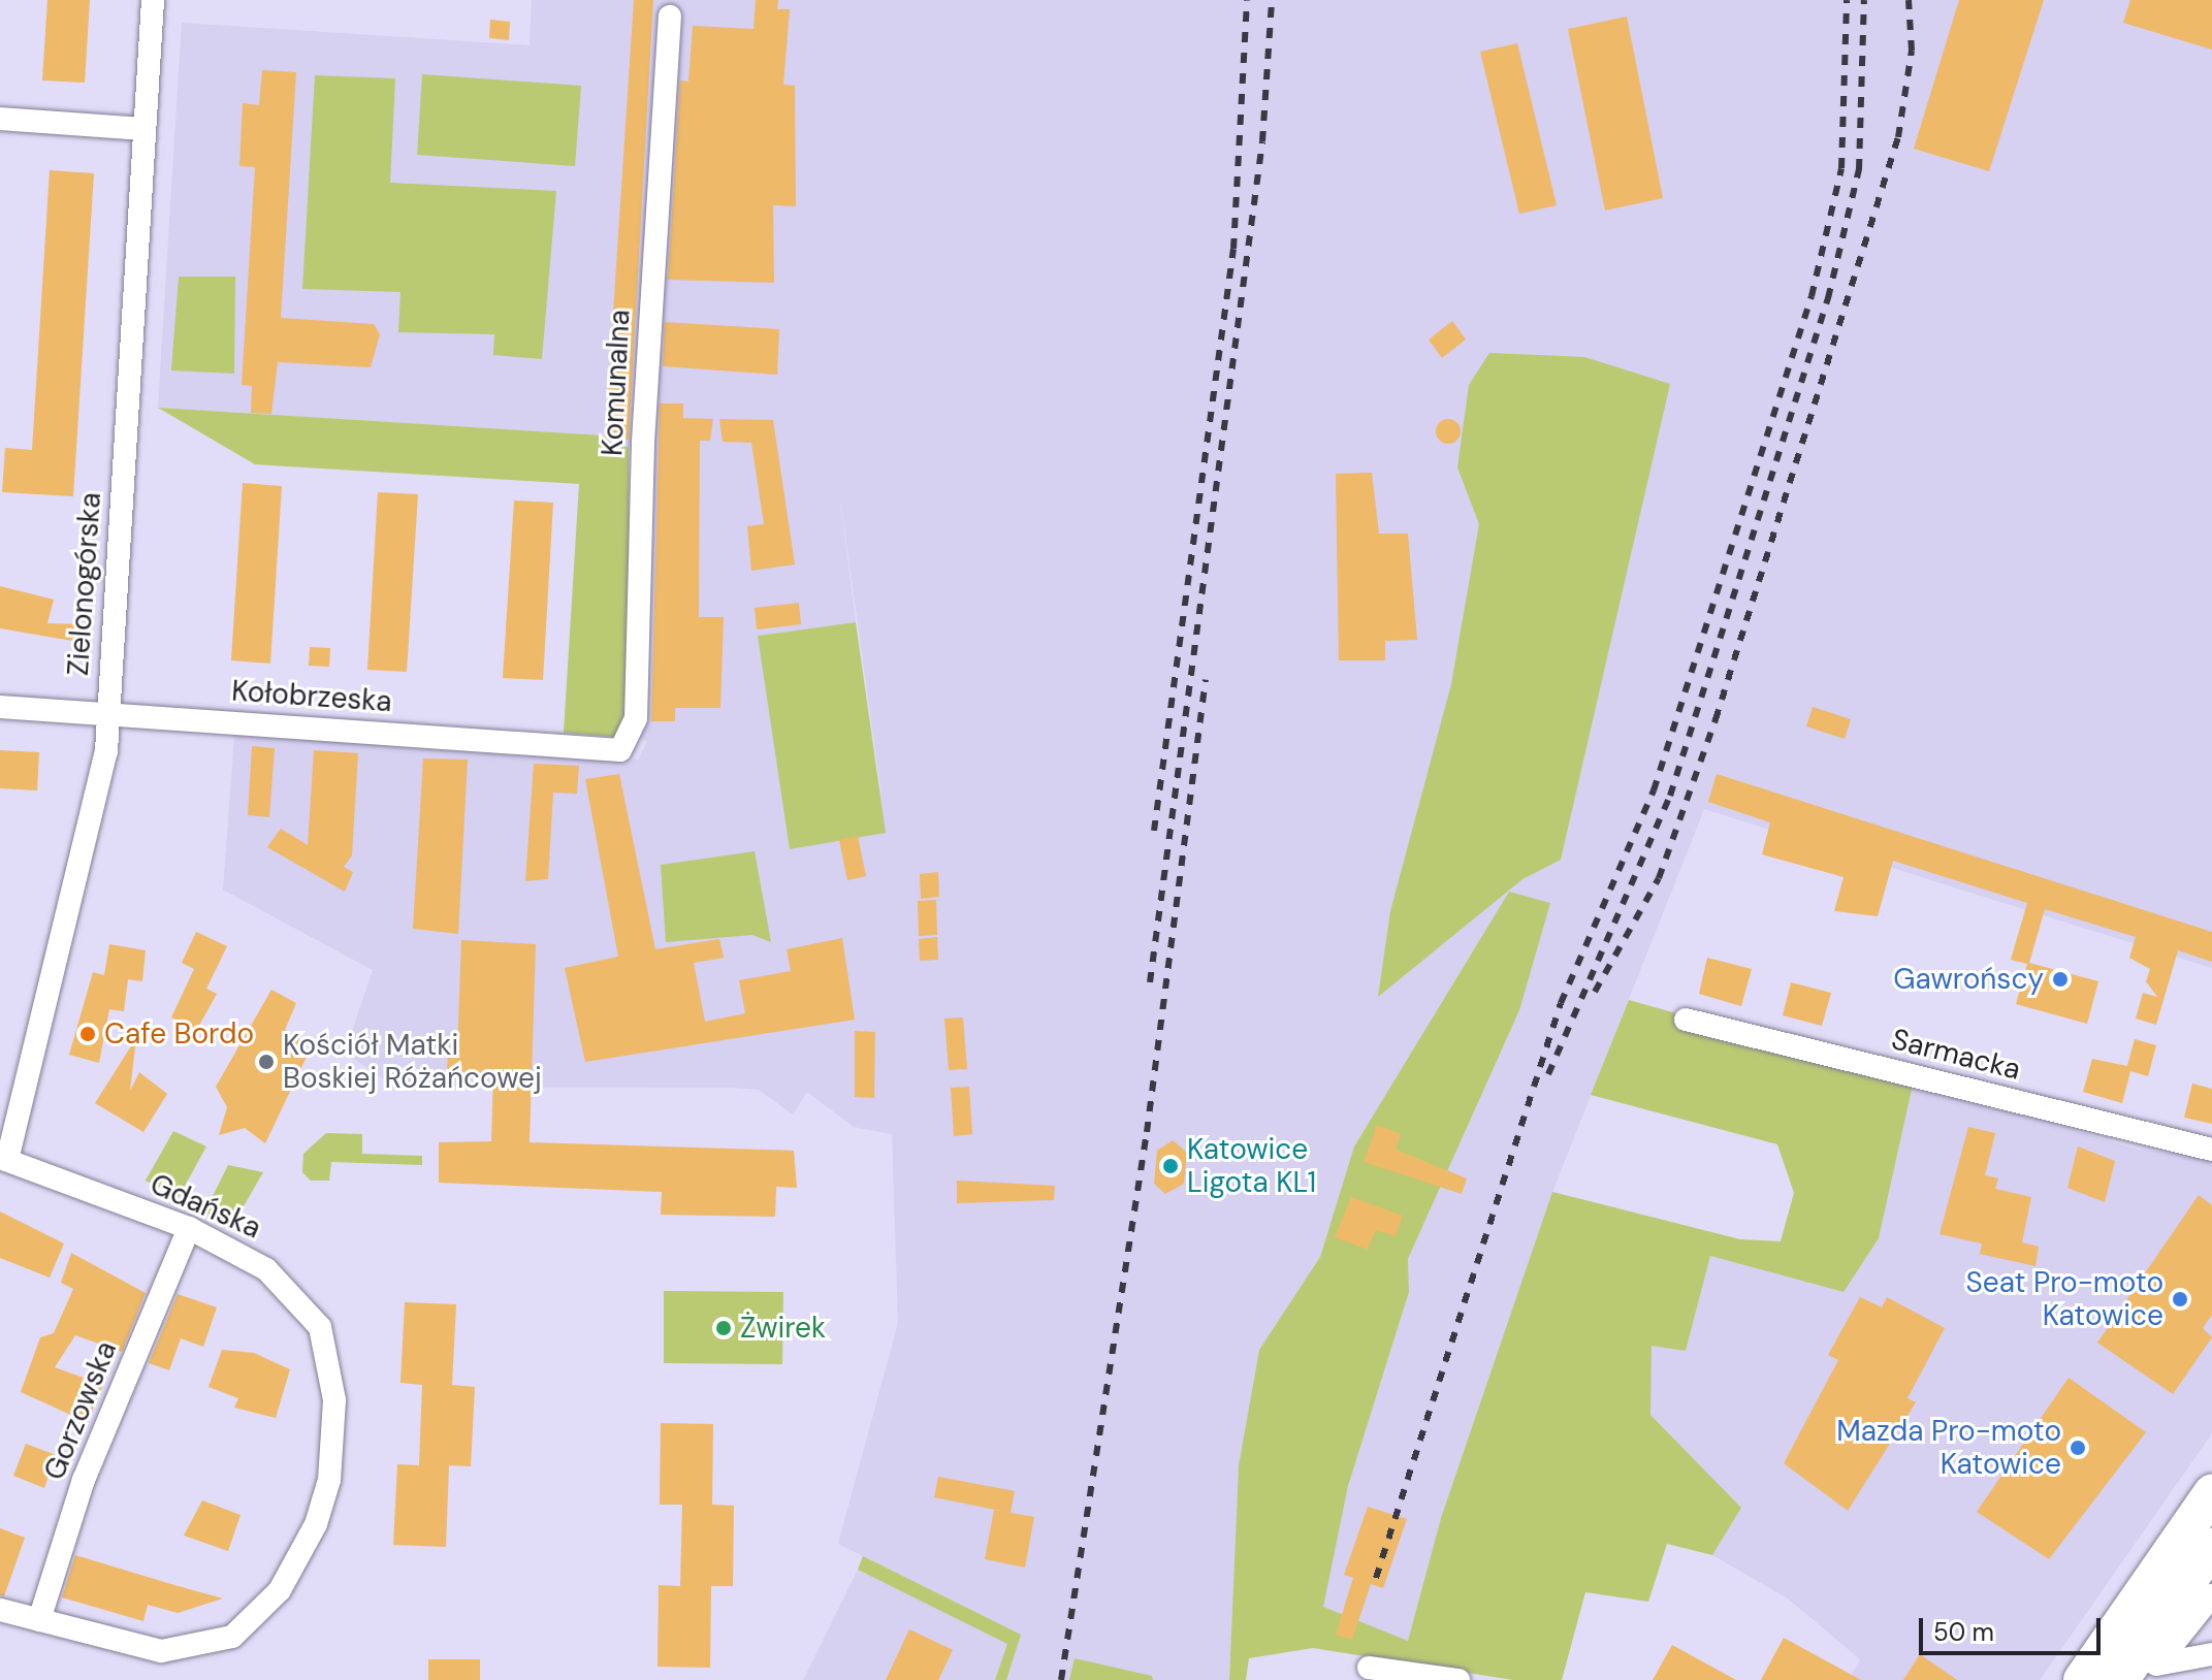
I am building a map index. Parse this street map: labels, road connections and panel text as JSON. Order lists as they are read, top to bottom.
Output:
{
  "streets": {
    "street": [
      "Komunalna",
      "Zielonogórska",
      "Kołobrzeska",
      "Sarmacka",
      "Gdańska",
      "Gorzowska"
    ]
  },
  "crossings": [
    ["Komunalna", "Kołobrzeska"],
    ["Zielonogórska", "Kołobrzeska"],
    ["Zielonogórska", "Gdańska"],
    ["Gdańska", "Gorzowska"]
  ],
  "places": [
    "Gawrońscy",
    "Cafe Bordo",
    "Kościół Matki Boskiej Różańcowej",
    "Katowice Ligota KL1",
    "Seat Pro-moto Katowice",
    "Żwirek",
    "Mazda Pro-moto Katowice"
  ],
  "scale_bar": "50 m"
}
